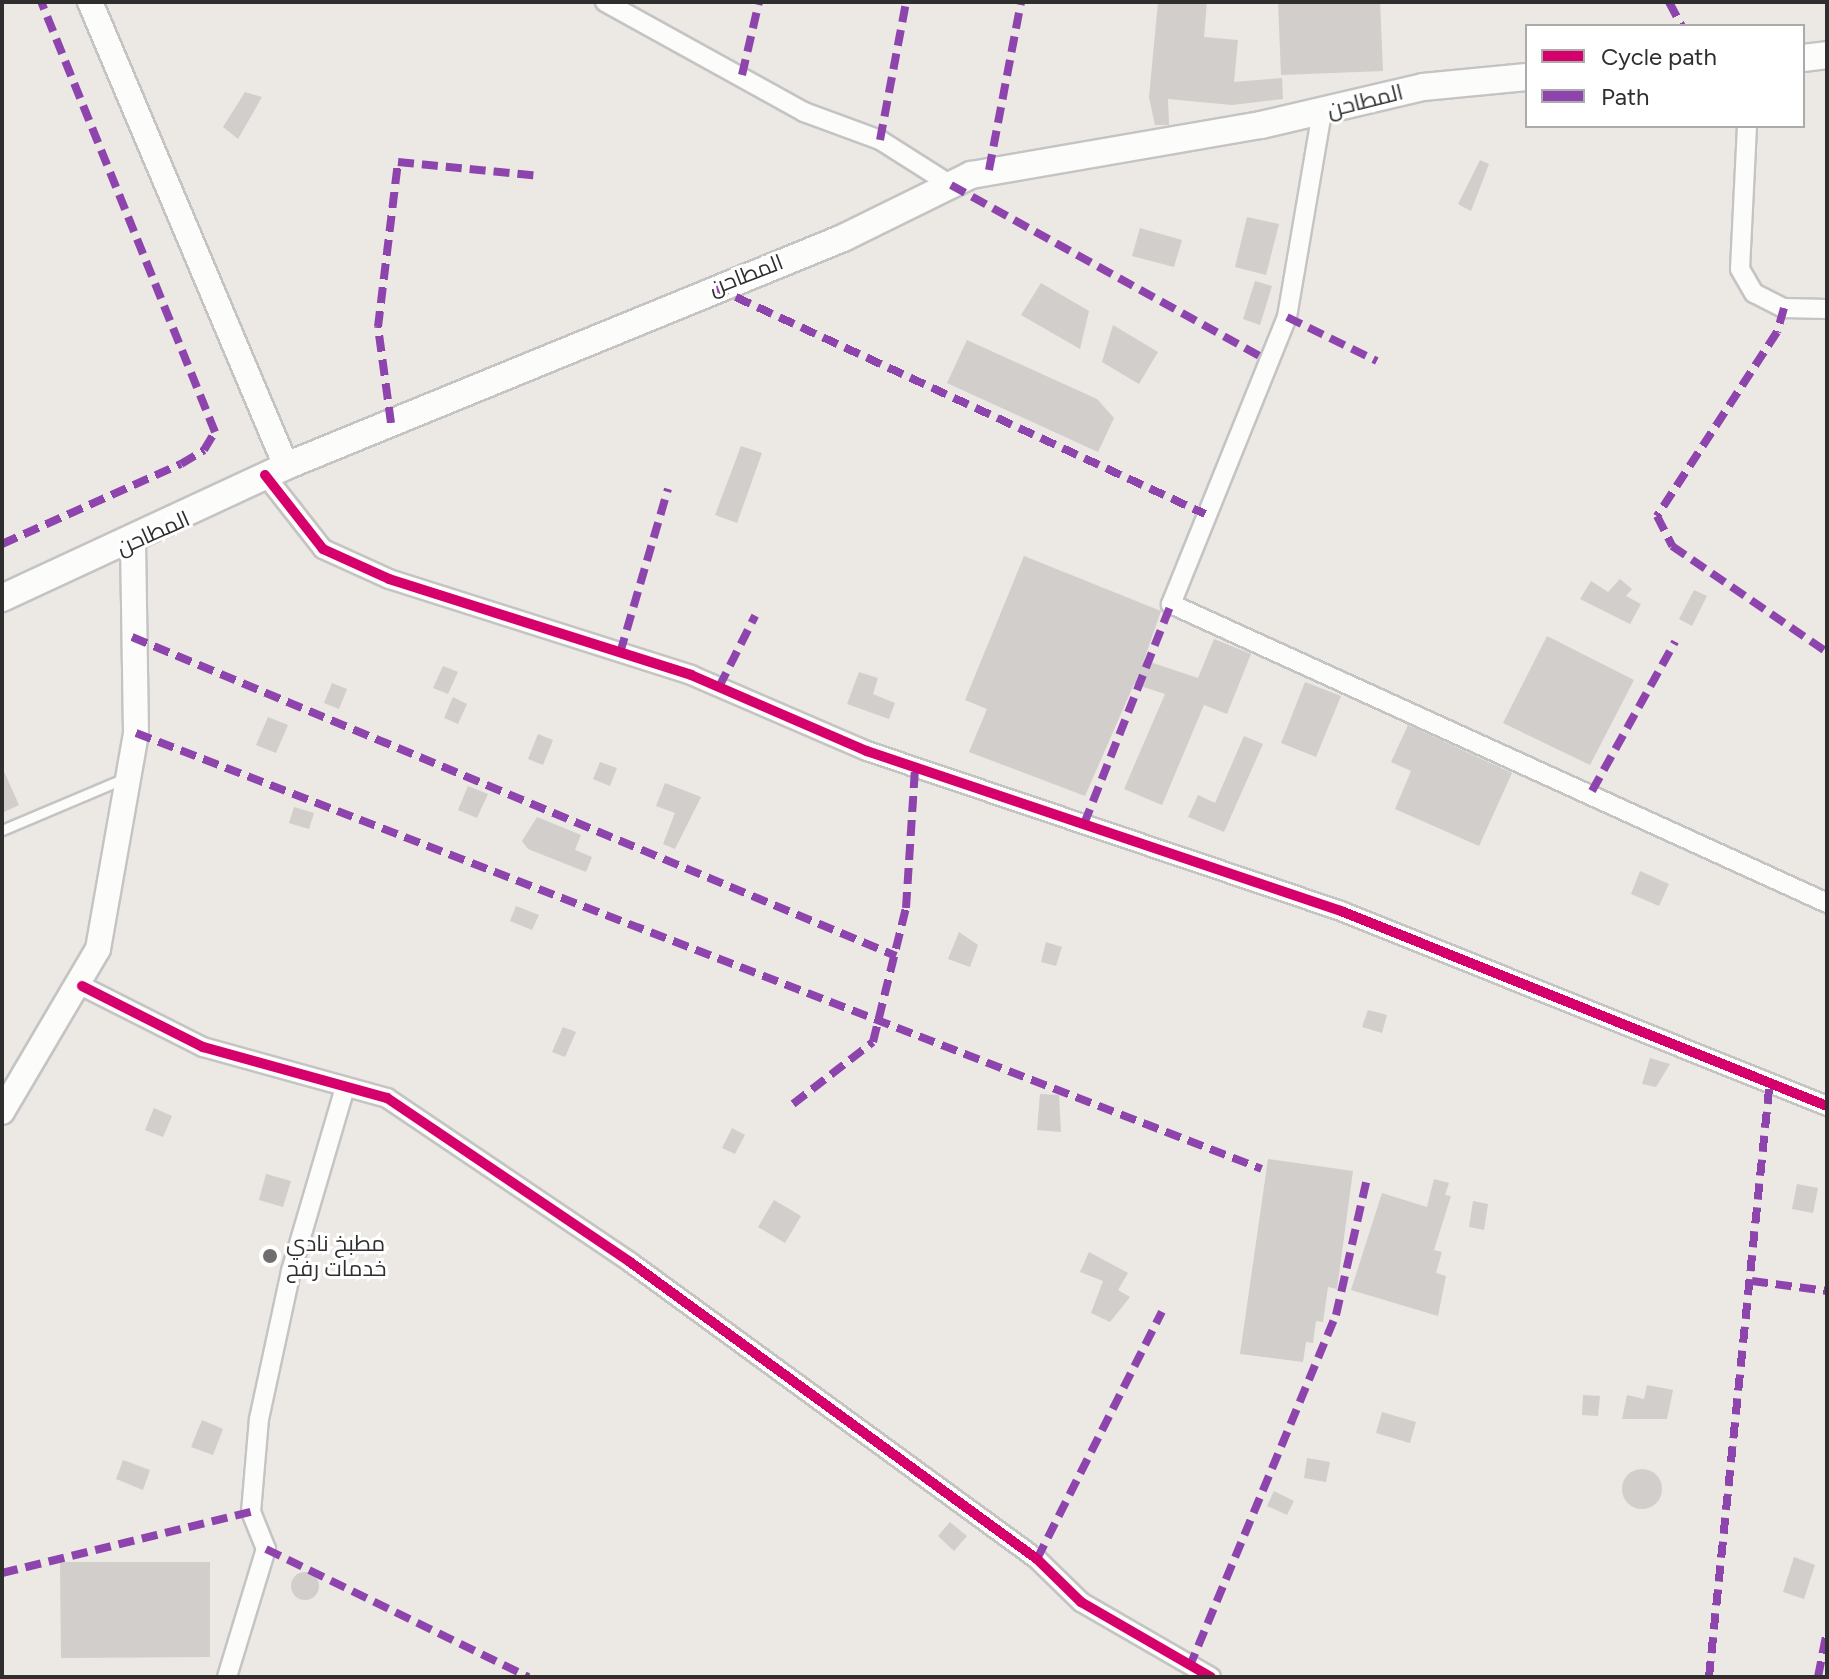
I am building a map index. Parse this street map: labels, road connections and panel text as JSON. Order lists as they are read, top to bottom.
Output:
{
  "streets": {
    "main road": ["المطاحن"]
  },
  "places": ["مطبخ نادي خدمات رفح"],
  "legend": ["Cycle path", "Path"]
}
